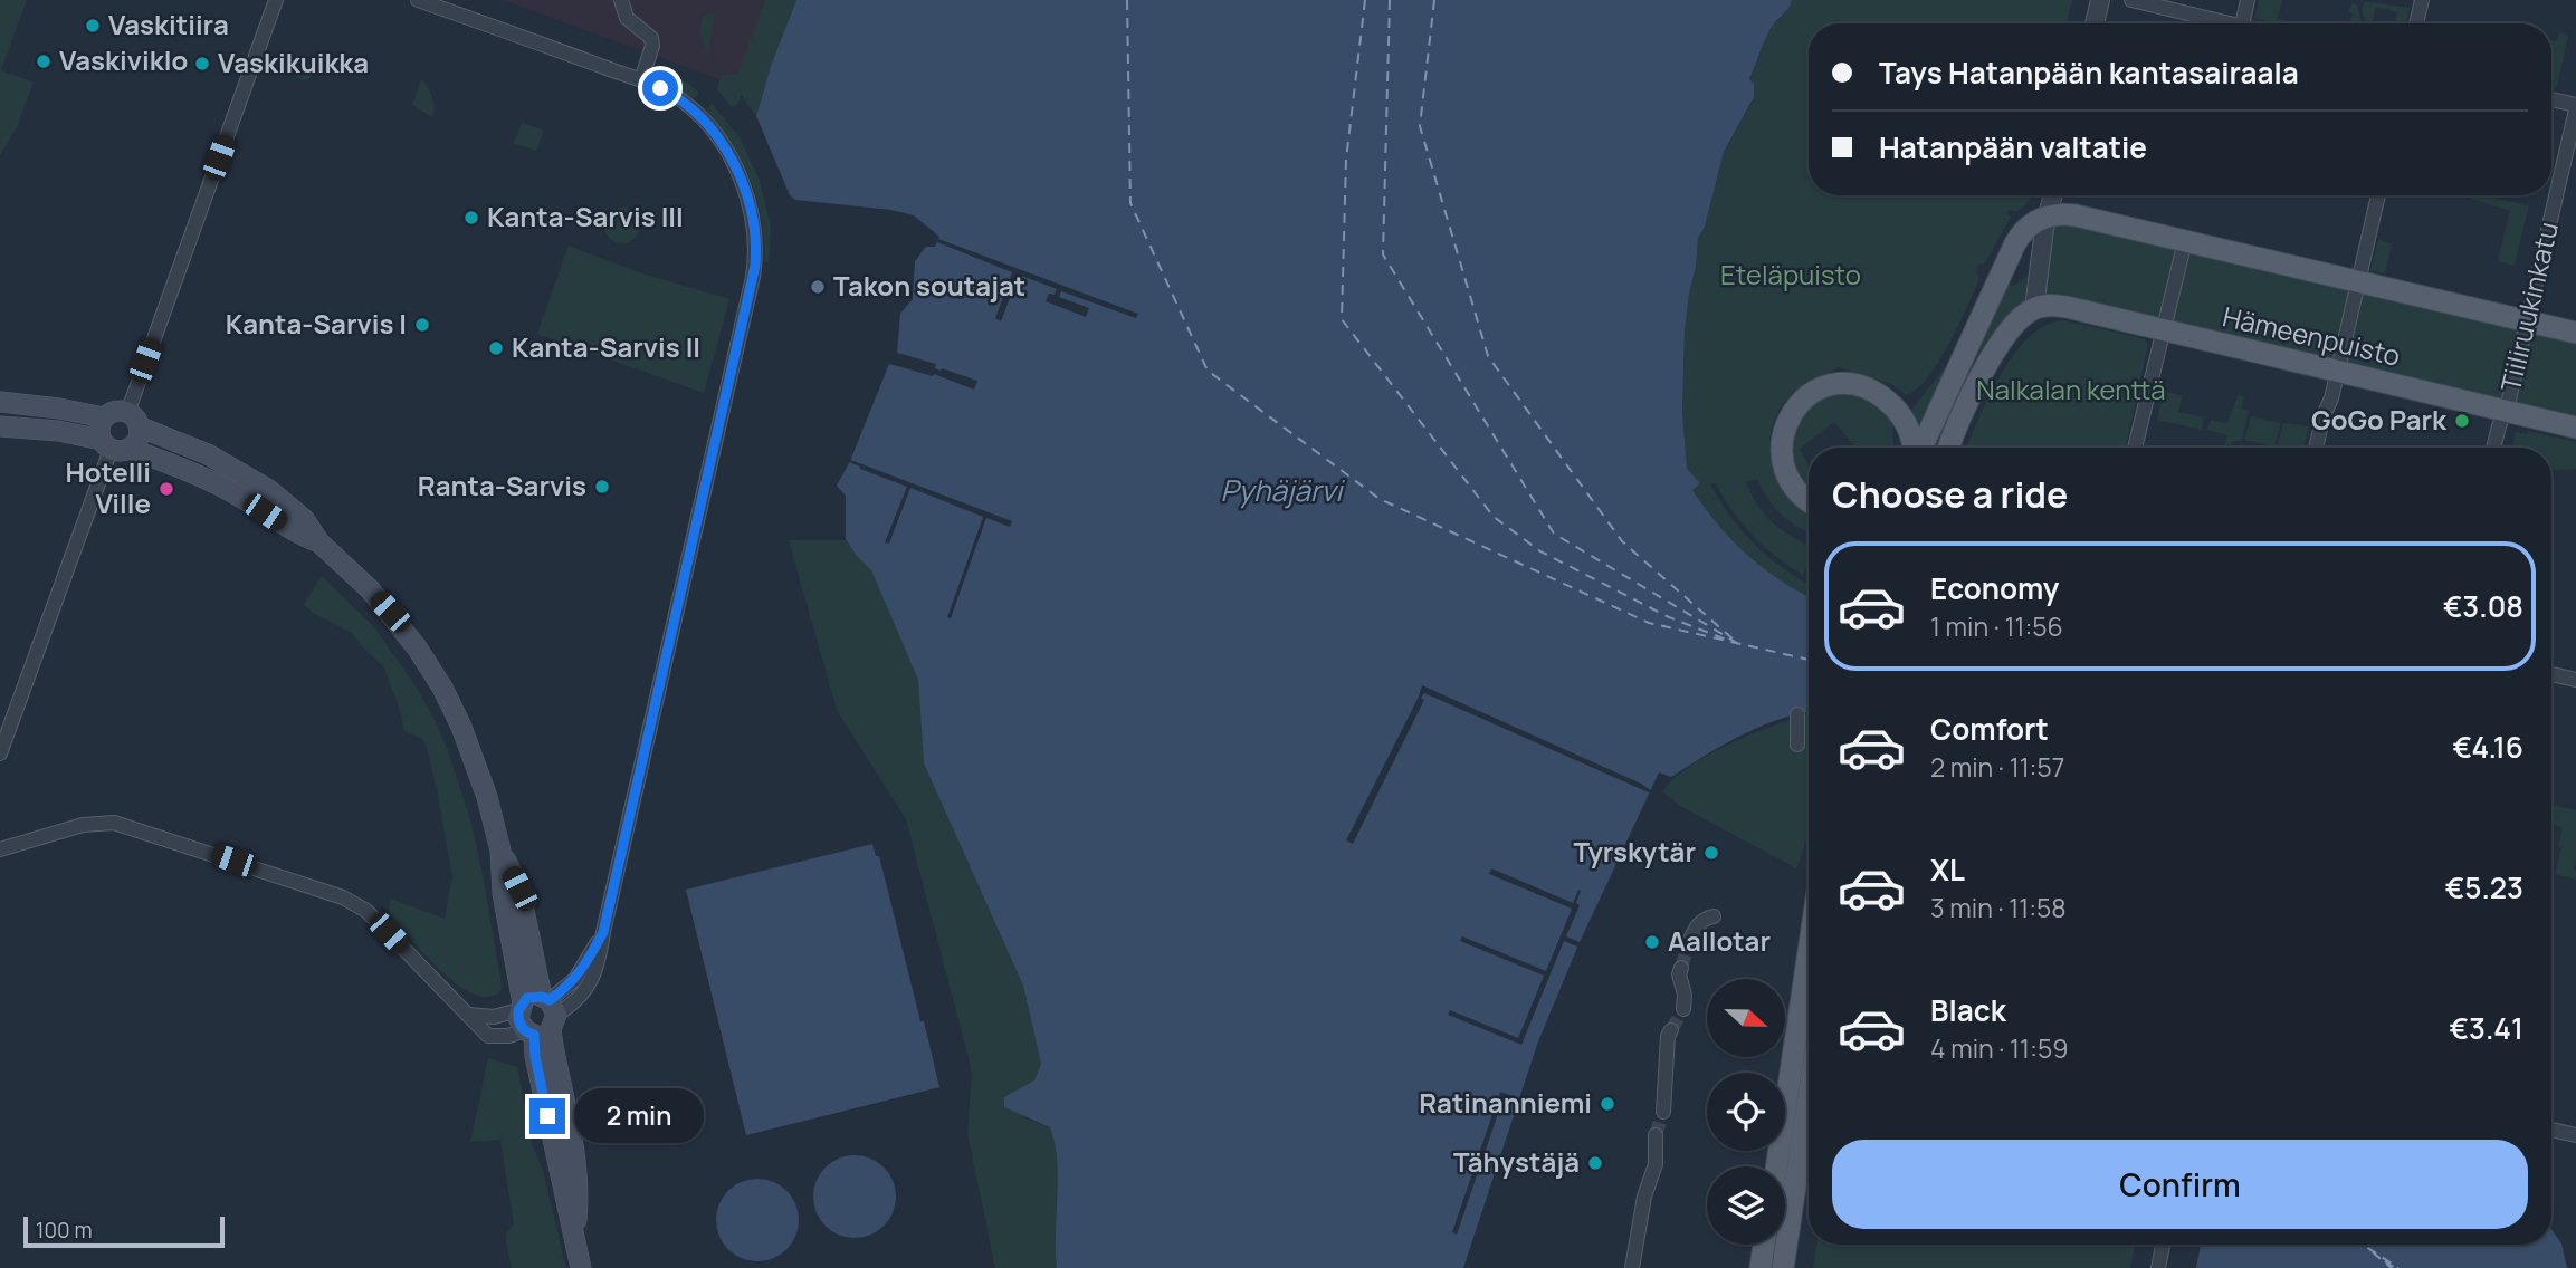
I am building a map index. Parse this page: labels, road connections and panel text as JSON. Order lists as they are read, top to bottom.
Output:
{
  "streets": {
    "main road": ["Hämeenpuisto"],
    "street": ["Tiiliruukinkatu"]
  },
  "crossings": [
    ["Tiiliruukinkatu", "Hämeenpuisto"]
  ],
  "water": ["Pyhäjärvi"],
  "parks": ["Eteläpuisto", "Nalkalan kenttä"],
  "places": [
    "Vaskitiira",
    "Vaskiviklo",
    "Vaskikuikka",
    "Kanta-Sarvis III",
    "Takon soutajat",
    "Kanta-Sarvis I",
    "Kanta-Sarvis II",
    "GoGo Park",
    "Ranta-Sarvis",
    "Hotelli Ville",
    "Tyrskytär",
    "Aallotar",
    "Ratinanniemi",
    "Tähystäjä"
  ],
  "scale_bar": "100 m",
  "north": "right",
  "page": {
    "banner": ["Tays Hatanpään kantasairaala", "Hatanpään valtatie"],
    "heading": "Choose a ride",
    "list": [
      {
        "name": "Economy",
        "note": "1 min · 11:56",
        "value": "€3.08"
      },
      {
        "name": "Comfort",
        "note": "2 min · 11:57",
        "value": "€4.16"
      },
      {
        "name": "XL",
        "note": "3 min · 11:58",
        "value": "€5.23"
      },
      {
        "name": "Black",
        "note": "4 min · 11:59",
        "value": "€3.41"
      }
    ],
    "bubble": "2 min",
    "buttons": "Confirm",
    "scale": "100 m"
  }
}
